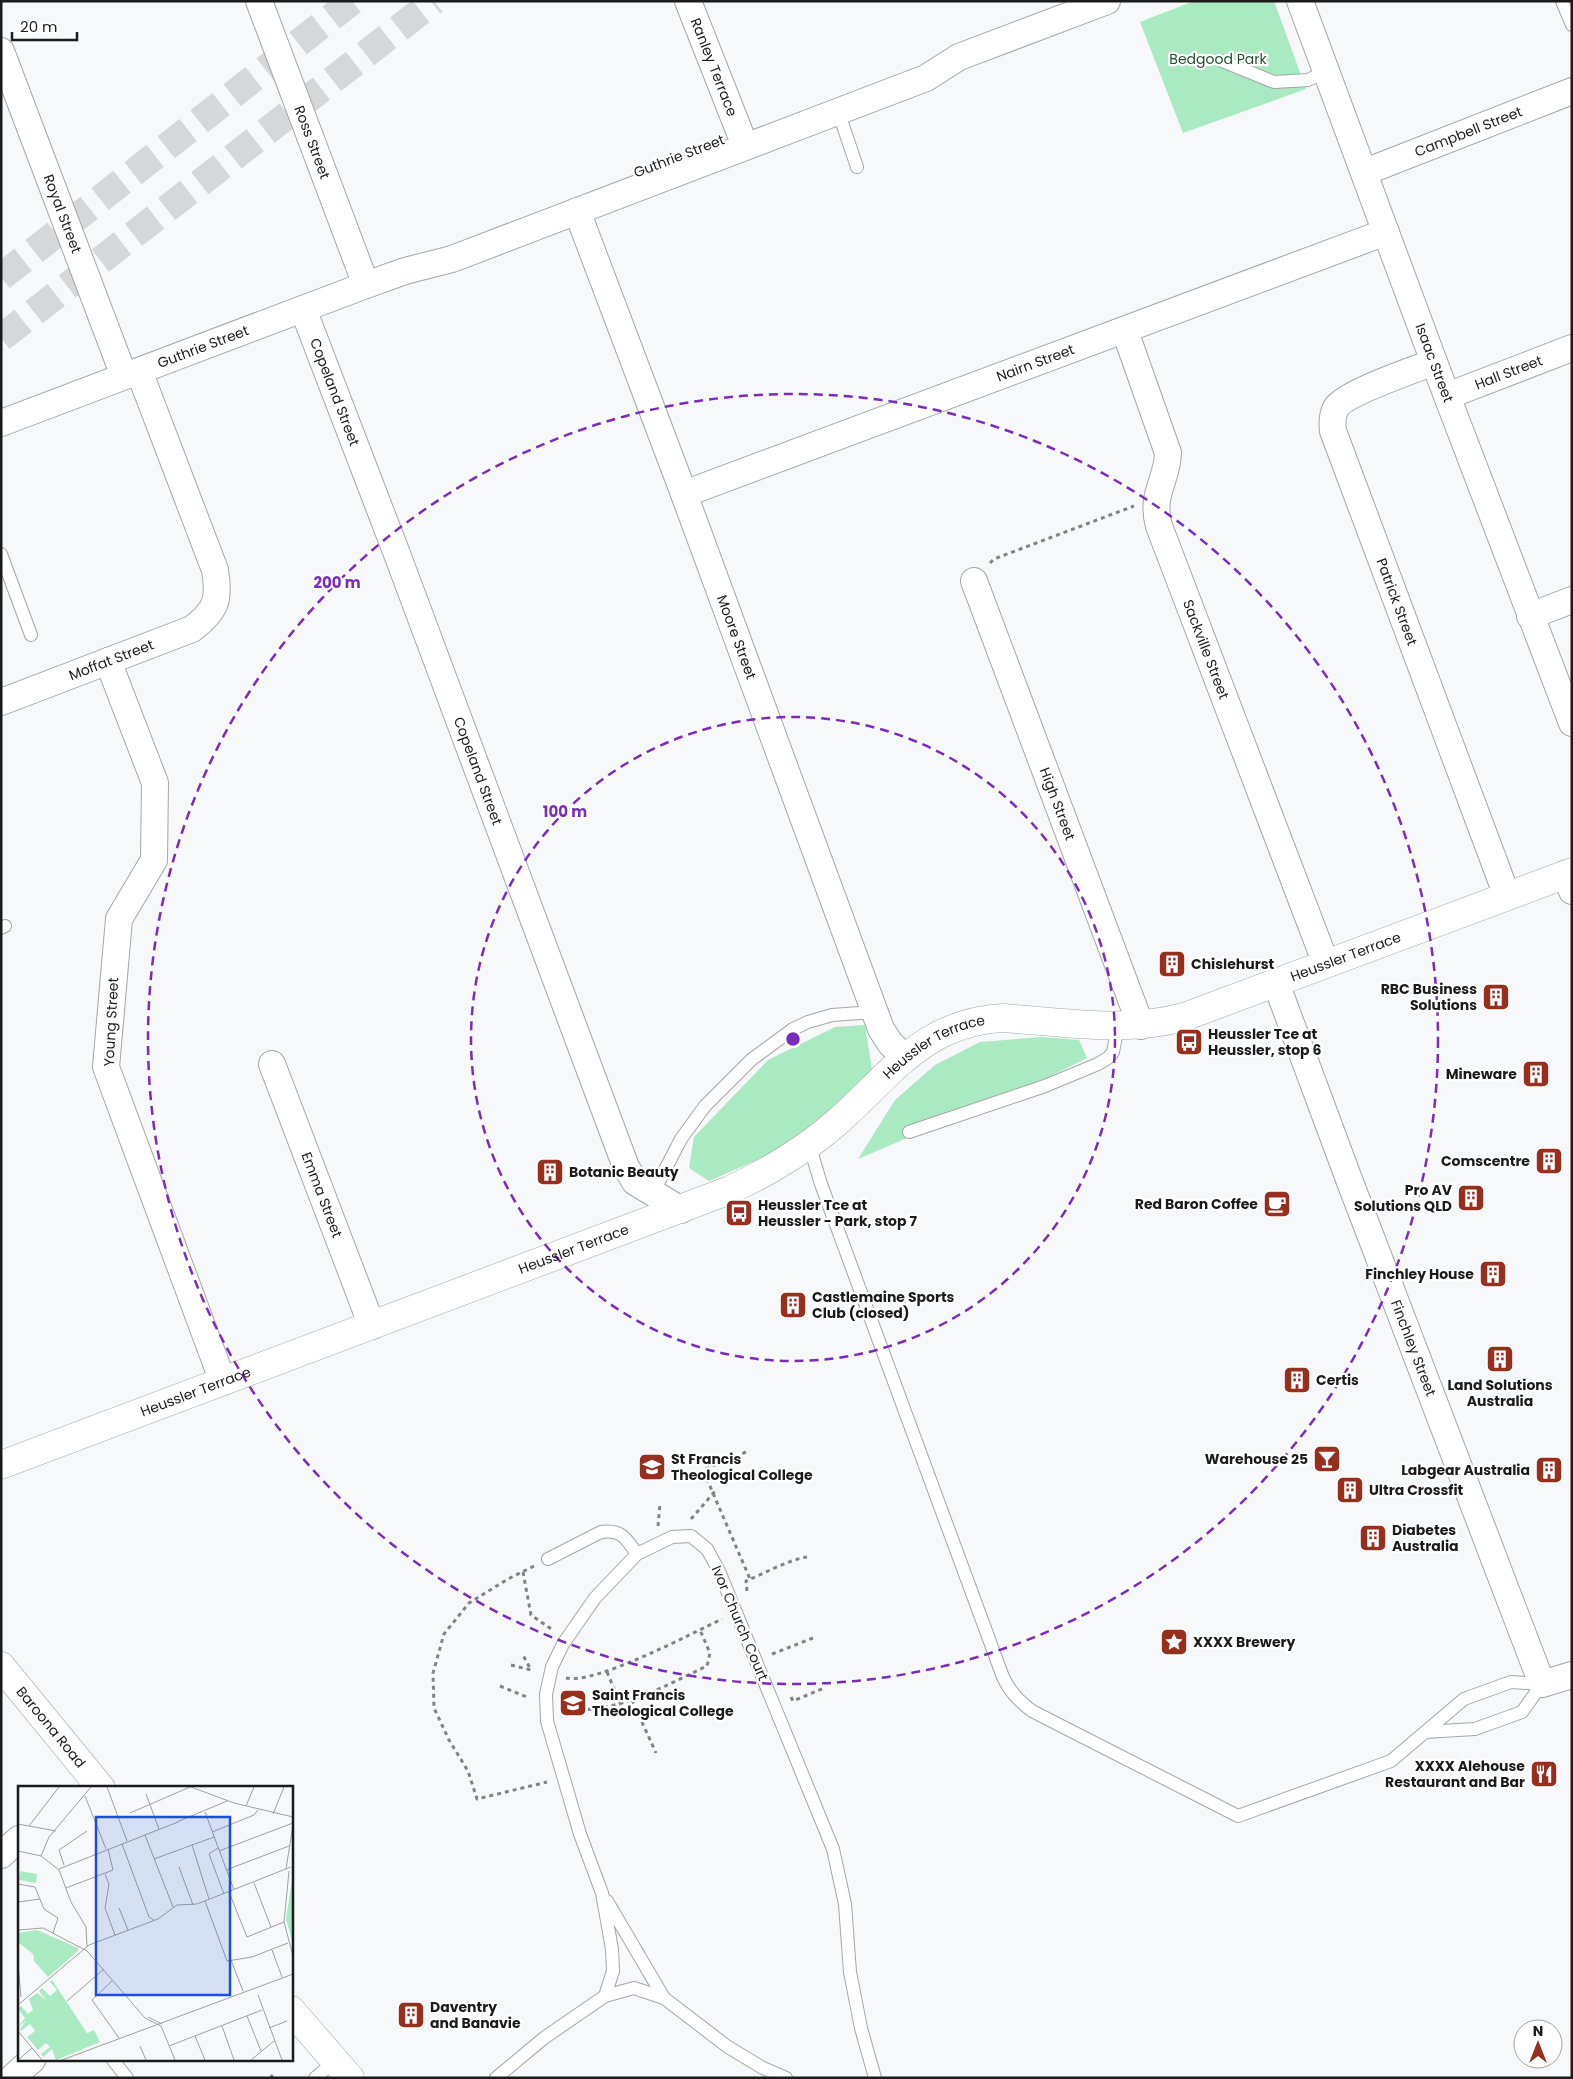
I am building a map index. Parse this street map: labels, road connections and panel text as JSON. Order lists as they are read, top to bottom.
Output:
{
  "streets": {
    "street": [
      "Ranley Terrace",
      "Campbell Street",
      "Ross Street",
      "Guthrie Street",
      "Royal Street",
      "Isaac Street",
      "Nairn Street",
      "Hall Street",
      "Copeland Street",
      "Patrick Street",
      "Moore Street",
      "Sackville Street",
      "Moffat Street",
      "High Street",
      "Heussler Terrace",
      "Young Street",
      "Emma Street",
      "Finchley Street",
      "Baroona Road"
    ],
    "lane": ["Ivor Church Court"]
  },
  "crossings": [
    ["Ranley Terrace", "Guthrie Street"],
    ["Campbell Street", "Isaac Street"],
    ["Ross Street", "Guthrie Street"],
    ["Guthrie Street", "Royal Street"],
    ["Guthrie Street", "Copeland Street"],
    ["Guthrie Street", "Moore Street"],
    ["Royal Street", "Moffat Street"],
    ["Isaac Street", "Nairn Street"],
    ["Isaac Street", "Hall Street"],
    ["Isaac Street", "Patrick Street"],
    ["Nairn Street", "Moore Street"],
    ["Nairn Street", "Sackville Street"],
    ["Copeland Street", "Heussler Terrace"],
    ["Patrick Street", "Heussler Terrace"],
    ["Moore Street", "Heussler Terrace"],
    ["Sackville Street", "Heussler Terrace"],
    ["Moffat Street", "Young Street"],
    ["High Street", "Heussler Terrace"],
    ["Heussler Terrace", "Young Street"],
    ["Heussler Terrace", "Emma Street"],
    ["Heussler Terrace", "Finchley Street"]
  ],
  "parks": ["Bedgood Park"],
  "places": {
    "building": [
      "Chislehurst",
      "RBC Business Solutions",
      "Mineware",
      "Comscentre",
      "Botanic Beauty",
      "Pro AV Solutions QLD",
      "Finchley House",
      "Castlemaine Sports Club (closed)",
      "Land Solutions Australia",
      "Certis",
      "Labgear Australia",
      "Ultra Crossfit",
      "Diabetes Australia",
      "Daventry and Banavie"
    ],
    "bus stop": ["Heussler Tce at Heussler, stop 6", "Heussler Tce at Heussler - Park, stop 7"],
    "cafe": ["Red Baron Coffee"],
    "bar": ["Warehouse 25"],
    "school or university": ["St Francis Theological College", "Saint Francis Theological College"],
    "place": ["XXXX Brewery"],
    "restaurant": ["XXXX Alehouse Restaurant and Bar"]
  },
  "scale_bar": "20 m",
  "north": "top",
  "rings": ["200 m", "100 m"]
}
